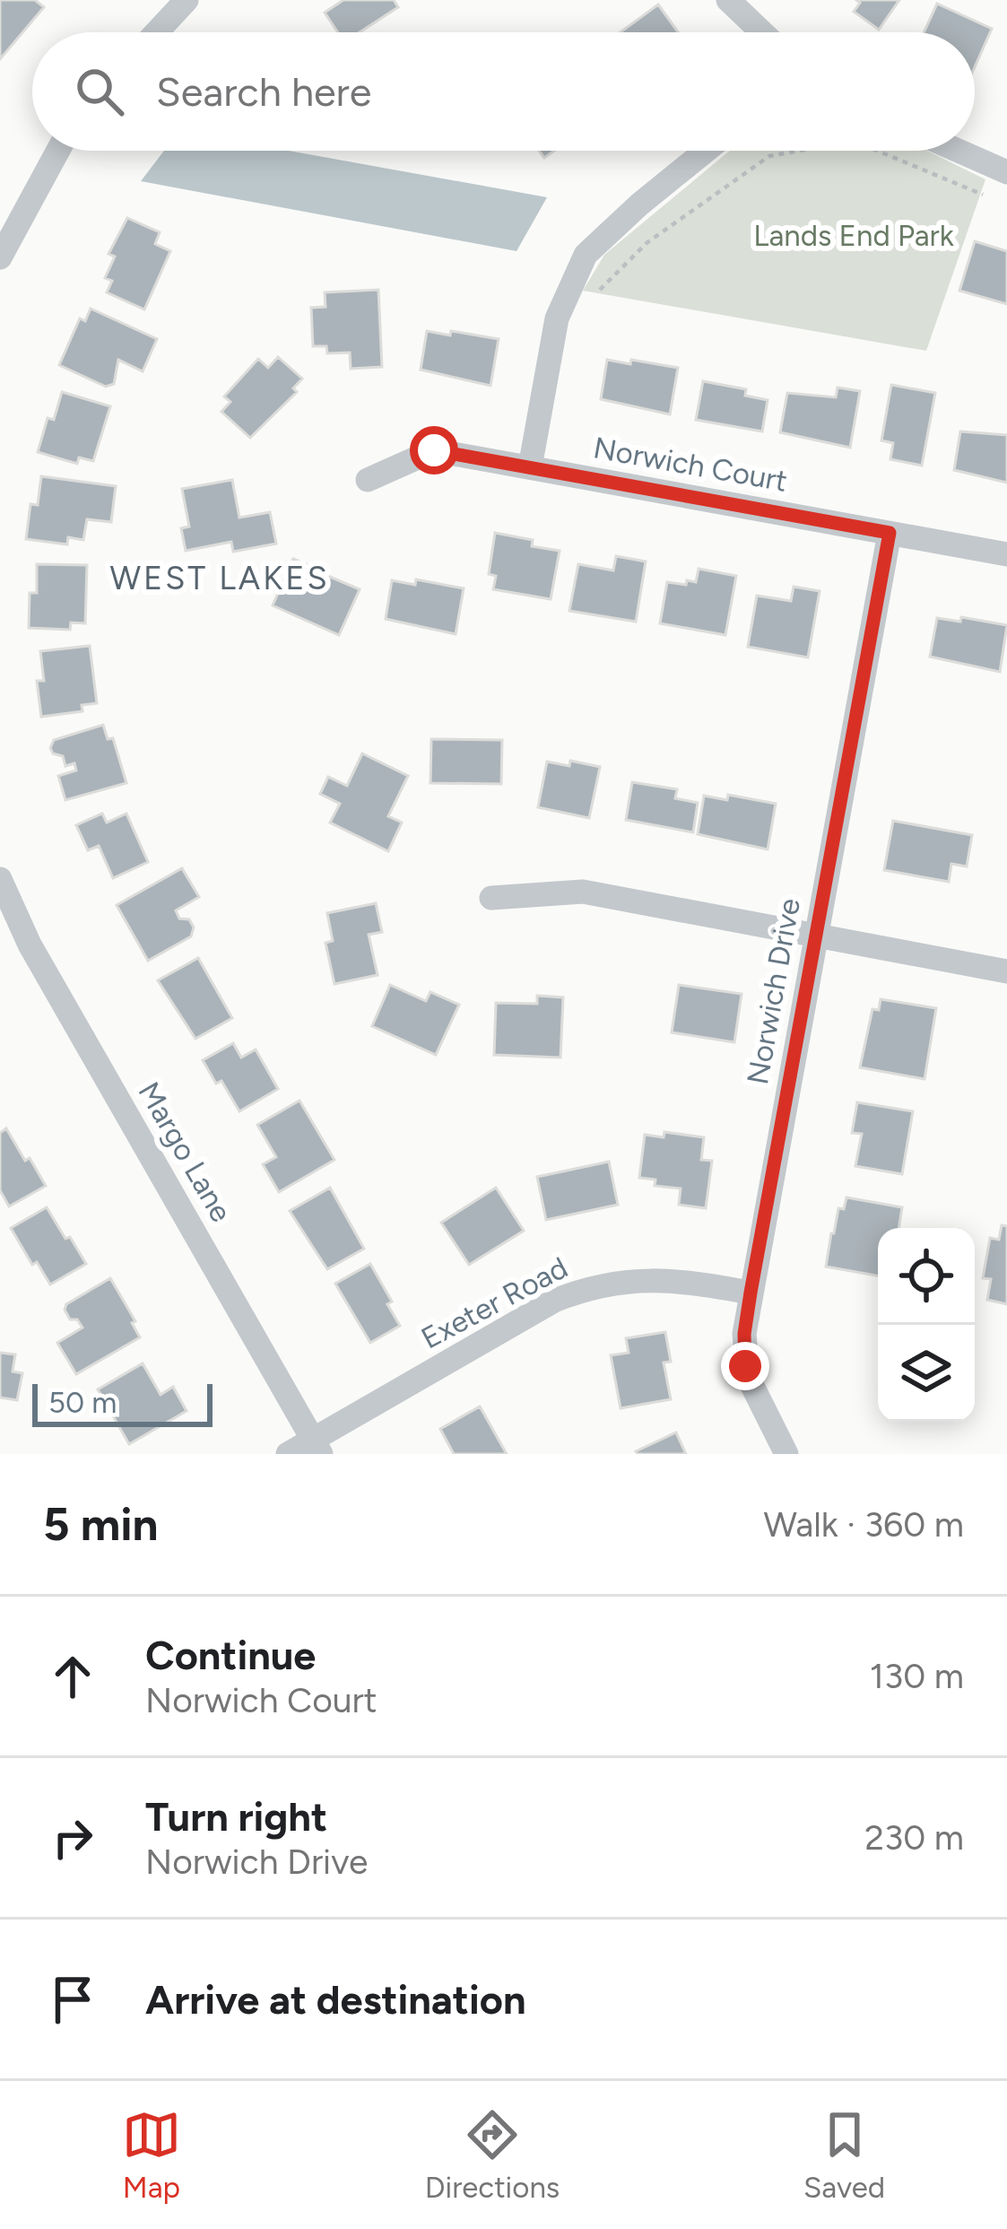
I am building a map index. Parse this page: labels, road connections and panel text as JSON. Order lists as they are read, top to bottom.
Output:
{
  "streets": {
    "street": [
      "Norwich Court",
      "Norwich Drive",
      "Margo Lane",
      "Exeter Road"
    ]
  },
  "crossings": [
    ["Norwich Court", "Norwich Drive"],
    ["Norwich Drive", "Exeter Road"],
    ["Margo Lane", "Exeter Road"]
  ],
  "districts": ["WEST LAKES"],
  "parks": ["Lands End Park"],
  "scale_bar": "50 m",
  "page": {
    "search": "Search here",
    "scale": "50 m",
    "heading": ["5 min", "Walk · 360 m"],
    "list": [
      ["Continue", "Norwich Court", "130 m"],
      ["Turn right", "Norwich Drive", "230 m"],
      "Arrive at destination"
    ],
    "nav": ["Map", "Directions", "Saved"]
  }
}
